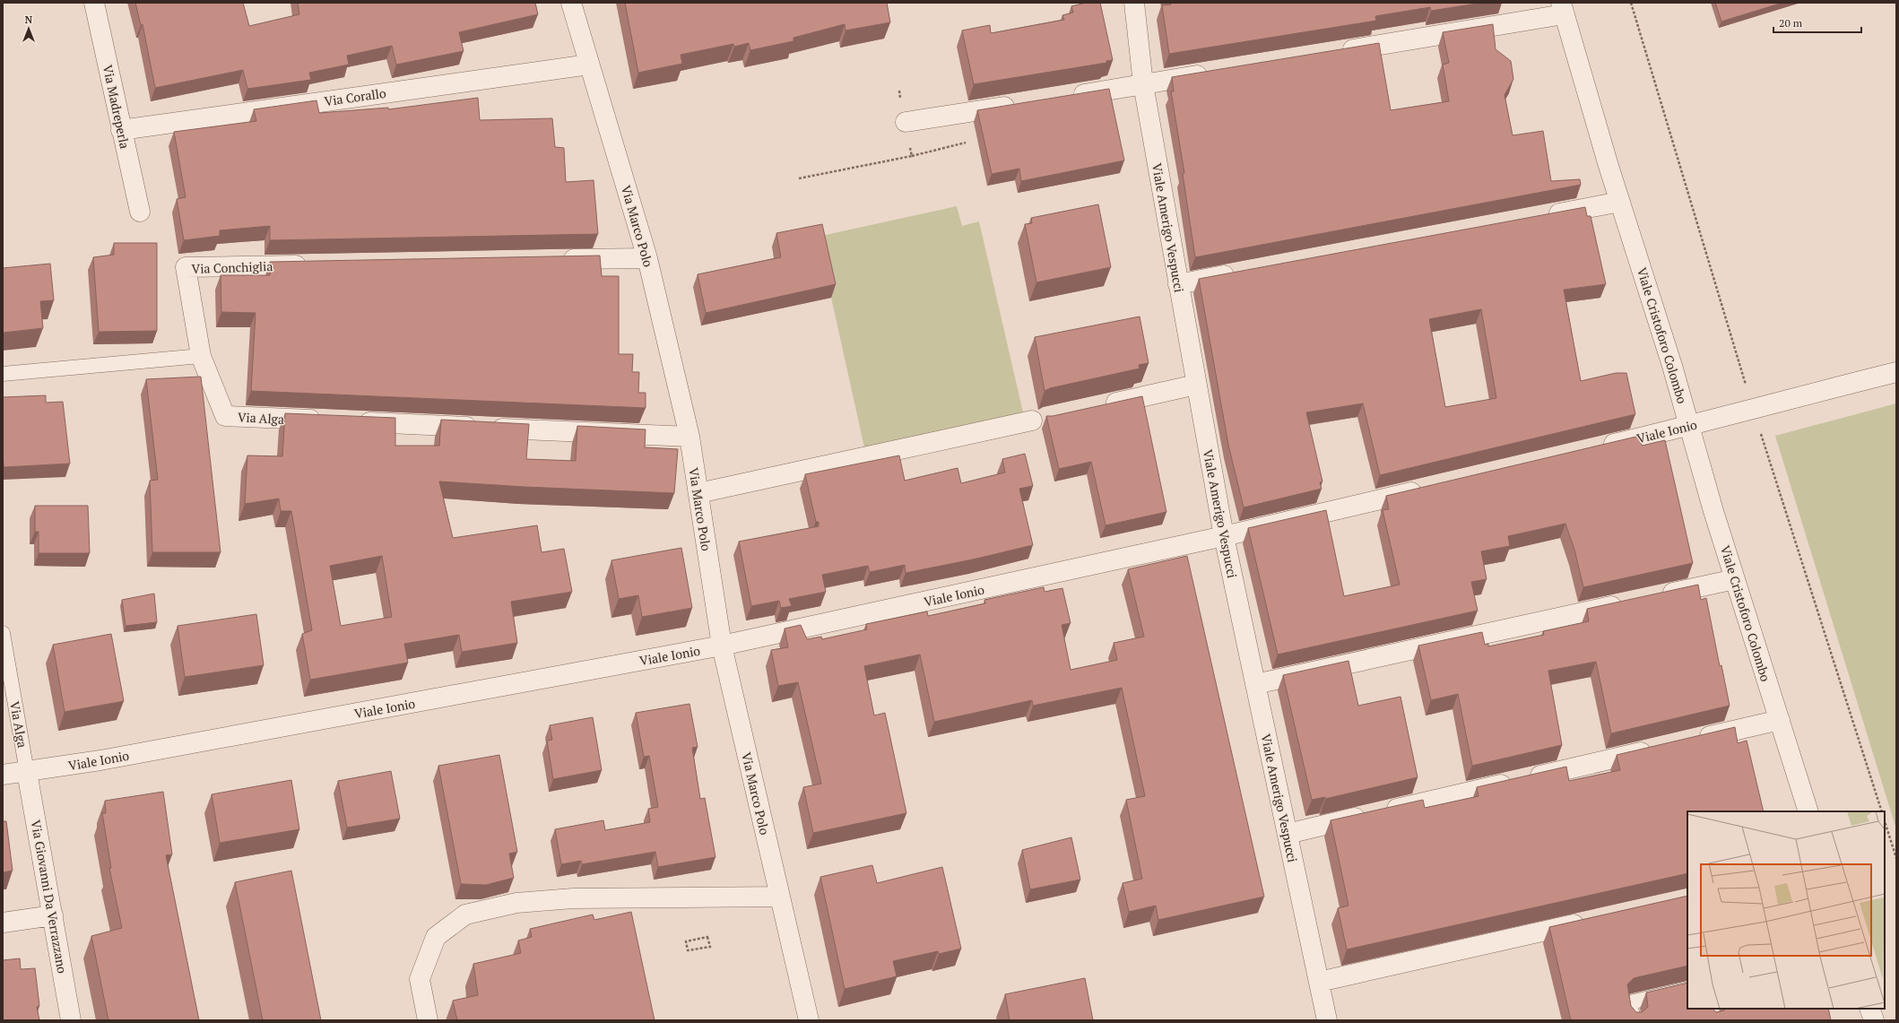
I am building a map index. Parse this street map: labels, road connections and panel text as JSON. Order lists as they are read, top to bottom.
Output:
{
  "streets": {
    "street": [
      "Via Corallo",
      "Via Madreperla",
      "Via Marco Polo",
      "Viale Amerigo Vespucci",
      "Via Conchiglia",
      "Viale Cristoforo Colombo",
      "Via Alga",
      "Viale Ionio",
      "Via Giovanni Da Verrazzano"
    ]
  },
  "crossings": [
    ["Via Corallo", "Via Madreperla"],
    ["Via Corallo", "Via Marco Polo"],
    ["Via Marco Polo", "Viale Ionio"],
    ["Viale Amerigo Vespucci", "Viale Ionio"],
    ["Via Conchiglia", "Via Alga"],
    ["Viale Cristoforo Colombo", "Viale Ionio"],
    ["Via Alga", "Viale Ionio"],
    ["Via Alga", "Via Giovanni Da Verrazzano"],
    ["Viale Ionio", "Via Giovanni Da Verrazzano"]
  ],
  "scale_bar": "20 m",
  "north": "top"
}
